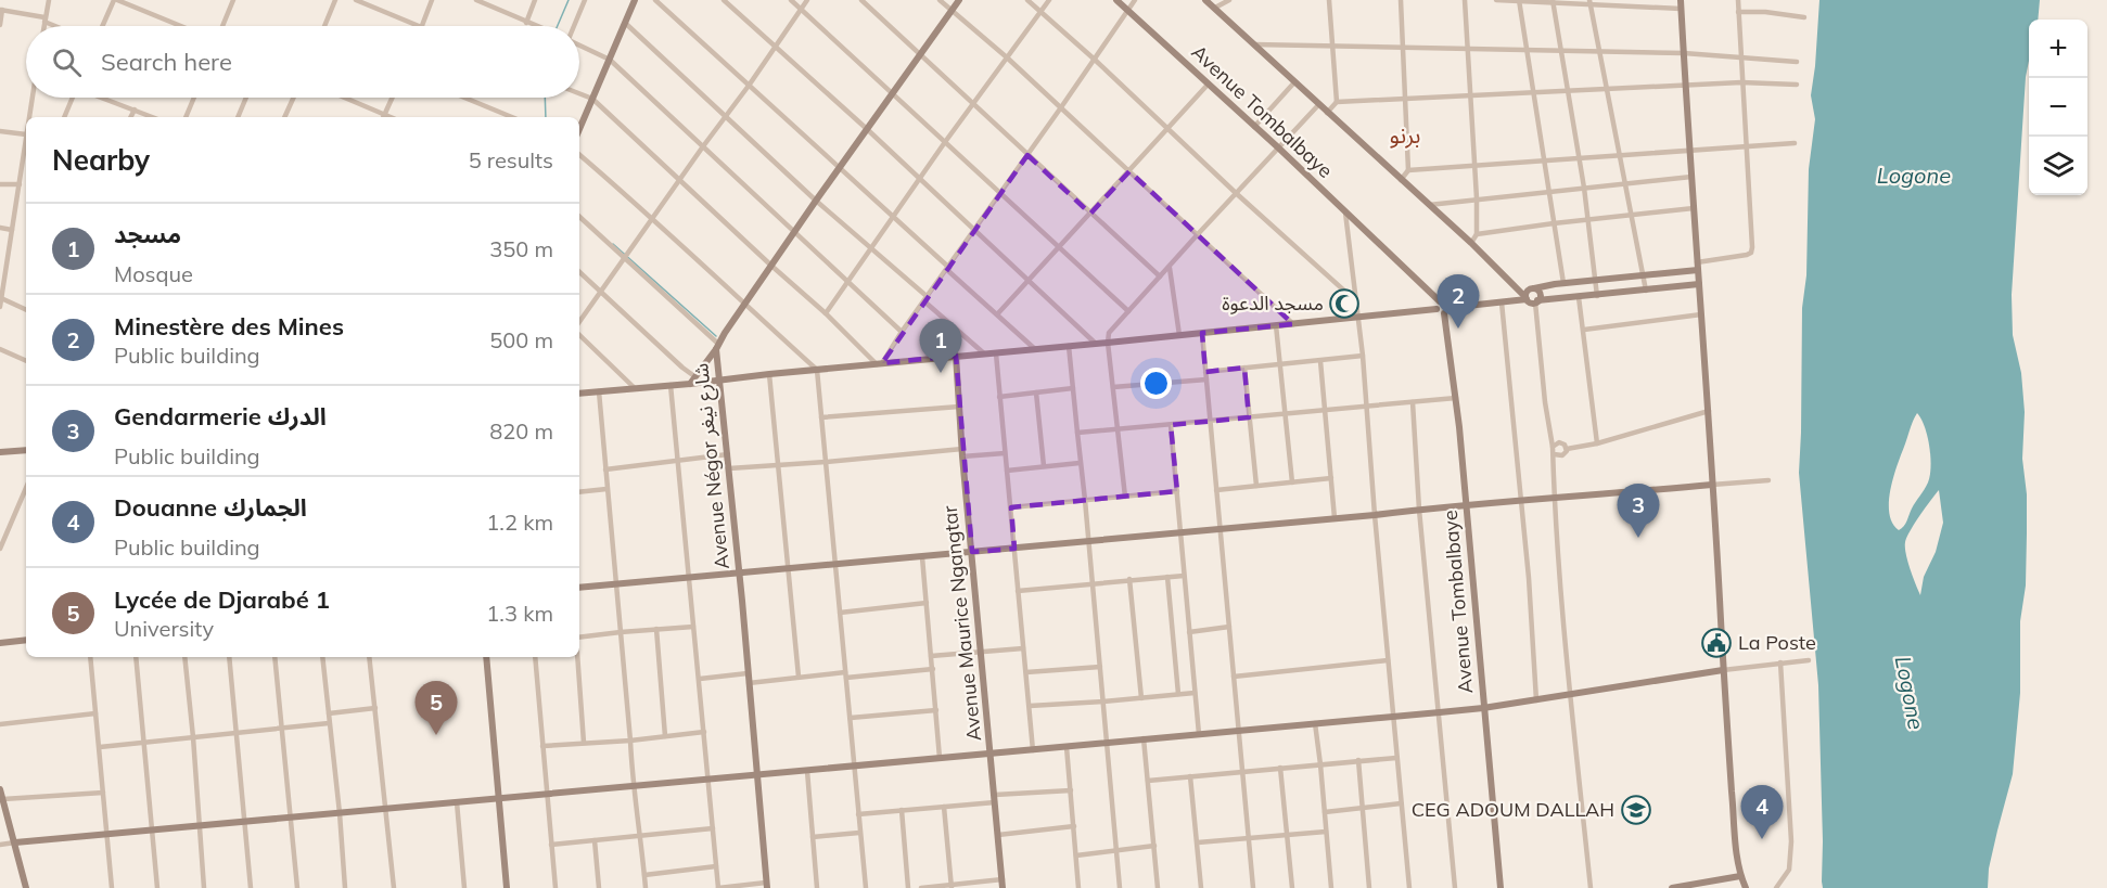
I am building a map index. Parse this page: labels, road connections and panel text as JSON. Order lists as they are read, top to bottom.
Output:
{
  "streets": {
    "street": ["Avenue Tombalbaye", "Avenue Négor شارع نيغر", "Avenue Maurice Ngangtar"]
  },
  "districts": ["برنو"],
  "water": ["Logone"],
  "places": {
    "mosque": ["مسجد الدعوة"],
    "public building": ["La Poste"],
    "school or university": ["CEG ADOUM DALLAH"]
  },
  "page": {
    "map_buttons": ["+", "−"],
    "search": "Search here",
    "heading": ["Nearby", "5 results"],
    "list": [
      {
        "mark": "1",
        "name": "مسجد",
        "note": "Mosque",
        "value": "350 m"
      },
      {
        "mark": "2",
        "name": "Minestère des Mines",
        "note": "Public building",
        "value": "500 m"
      },
      {
        "mark": "3",
        "name": "Gendarmerie الدرك",
        "note": "Public building",
        "value": "820 m"
      },
      {
        "mark": "4",
        "name": "Douanne الجمارك",
        "note": "Public building",
        "value": "1.2 km"
      },
      {
        "mark": "5",
        "name": "Lycée de Djarabé 1",
        "note": "University",
        "value": "1.3 km"
      }
    ],
    "pins": [
      "2",
      "1",
      "3",
      "5",
      "4"
    ]
  }
}
